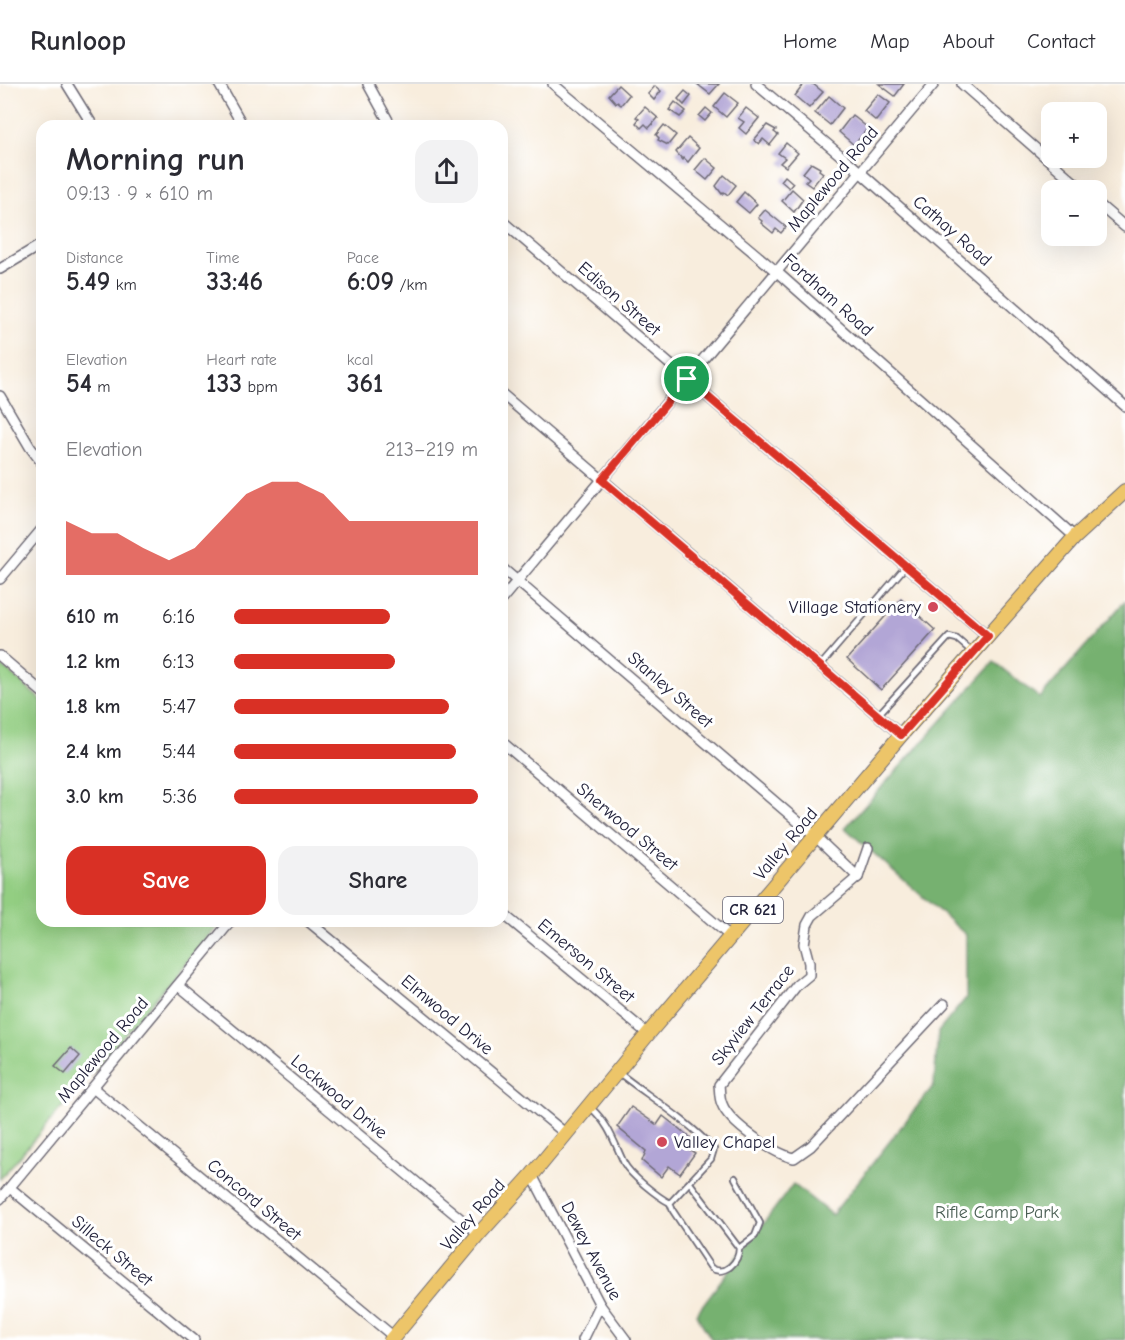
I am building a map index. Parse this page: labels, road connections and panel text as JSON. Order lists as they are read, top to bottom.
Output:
{
  "streets": {
    "main road": ["Valley Road", "CR 621"],
    "street": [
      "Maplewood Road",
      "Cathay Road",
      "Fordham Road",
      "Edison Street",
      "Stanley Street",
      "Sherwood Street",
      "Emerson Street",
      "Elmwood Drive",
      "Skyview Terrace",
      "Lockwood Drive",
      "Concord Street",
      "Silleck Street",
      "Dewey Avenue"
    ]
  },
  "crossings": [
    ["Maplewood Road", "Cathay Road"],
    ["Maplewood Road", "Fordham Road"],
    ["Maplewood Road", "Edison Street"],
    ["Maplewood Road", "Stanley Street"],
    ["Maplewood Road", "Lockwood Drive"],
    ["Maplewood Road", "Concord Street"],
    ["Maplewood Road", "Silleck Street"],
    ["Fordham Road", "Valley Road"],
    ["Edison Street", "Valley Road"],
    ["Stanley Street", "Valley Road"],
    ["Sherwood Street", "Valley Road"],
    ["Valley Road", "Emerson Street"],
    ["Valley Road", "Elmwood Drive"],
    ["Valley Road", "Lockwood Drive"],
    ["Valley Road", "Concord Street"],
    ["Valley Road", "Dewey Avenue"]
  ],
  "parks": ["Rifle Camp Park"],
  "places": ["Village Stationery", "Valley Chapel"],
  "page": {
    "header": "Runloop",
    "nav": [
      "Home",
      "Map",
      "About",
      "Contact"
    ],
    "map_buttons": ["+", "−"],
    "heading": ["Morning run", "09:13 · 9 × 610 m"],
    "stats": [
      ["Distance", "5.49 km"],
      ["Time", "33:46"],
      ["Pace", "6:09 /km"],
      ["Elevation", "54 m"],
      ["Heart rate", "133 bpm"],
      ["kcal", "361"]
    ],
    "chart": ["Elevation", "213–219 m"],
    "list": [
      {
        "name": "610 m",
        "note": "6:16"
      },
      {
        "name": "1.2 km",
        "note": "6:13"
      },
      {
        "name": "1.8 km",
        "note": "5:47"
      },
      {
        "name": "2.4 km",
        "note": "5:44"
      },
      {
        "name": "3.0 km",
        "note": "5:36"
      }
    ],
    "buttons": ["Save", "Share"]
  }
}
